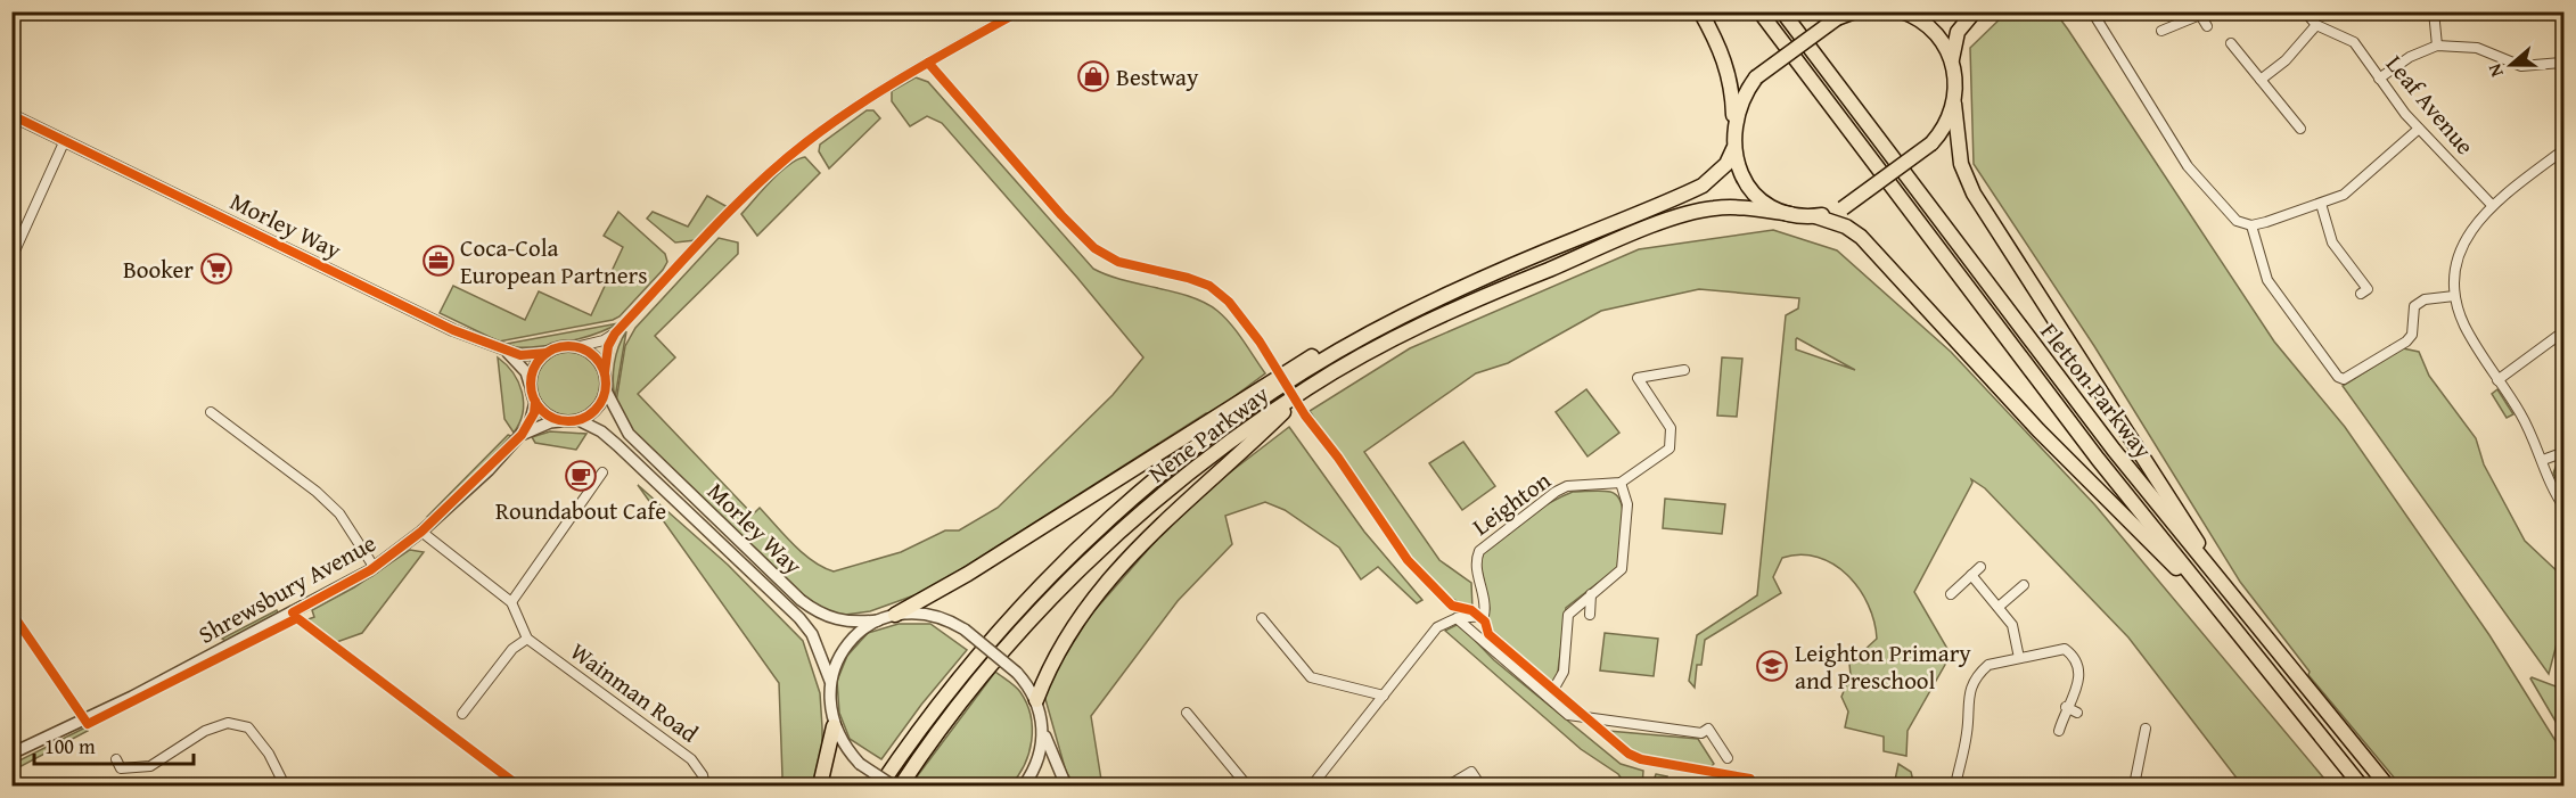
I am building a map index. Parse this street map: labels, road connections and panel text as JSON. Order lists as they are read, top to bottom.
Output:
{
  "streets": {
    "main road": ["Fletton Parkway", "Nene Parkway"],
    "street": [
      "Leaf Avenue",
      "Morley Way",
      "Leighton",
      "Shrewsbury Avenue",
      "Wainman Road"
    ]
  },
  "crossings": [
    ["Morley Way", "Shrewsbury Avenue"]
  ],
  "places": {
    "shop": ["Bestway"],
    "office": ["Coca-Cola European Partners"],
    "supermarket": ["Booker"],
    "cafe": ["Roundabout Cafe"],
    "school or university": ["Leighton Primary and Preschool"]
  },
  "scale_bar": "100 m",
  "north": "left"
}
